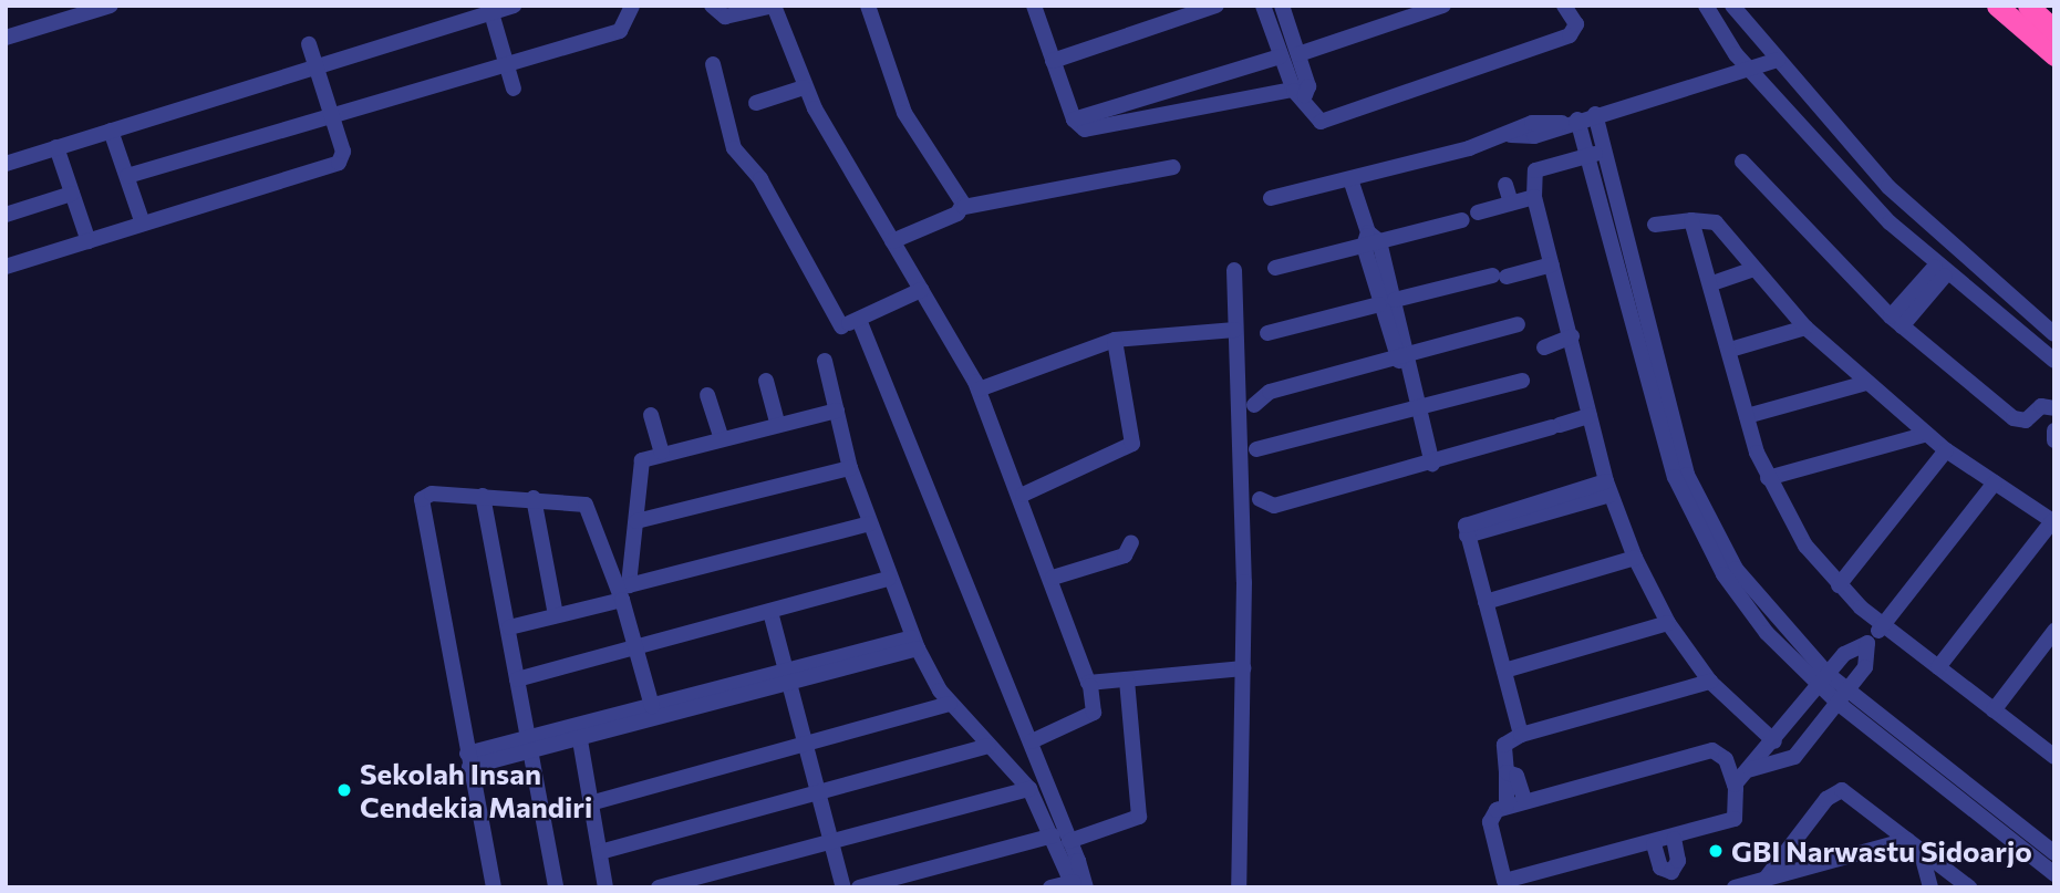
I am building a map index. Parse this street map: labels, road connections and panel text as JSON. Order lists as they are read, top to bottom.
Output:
{
  "places": ["Sekolah Insan Cendekia Mandiri", "GBI Narwastu Sidoarjo"]
}
